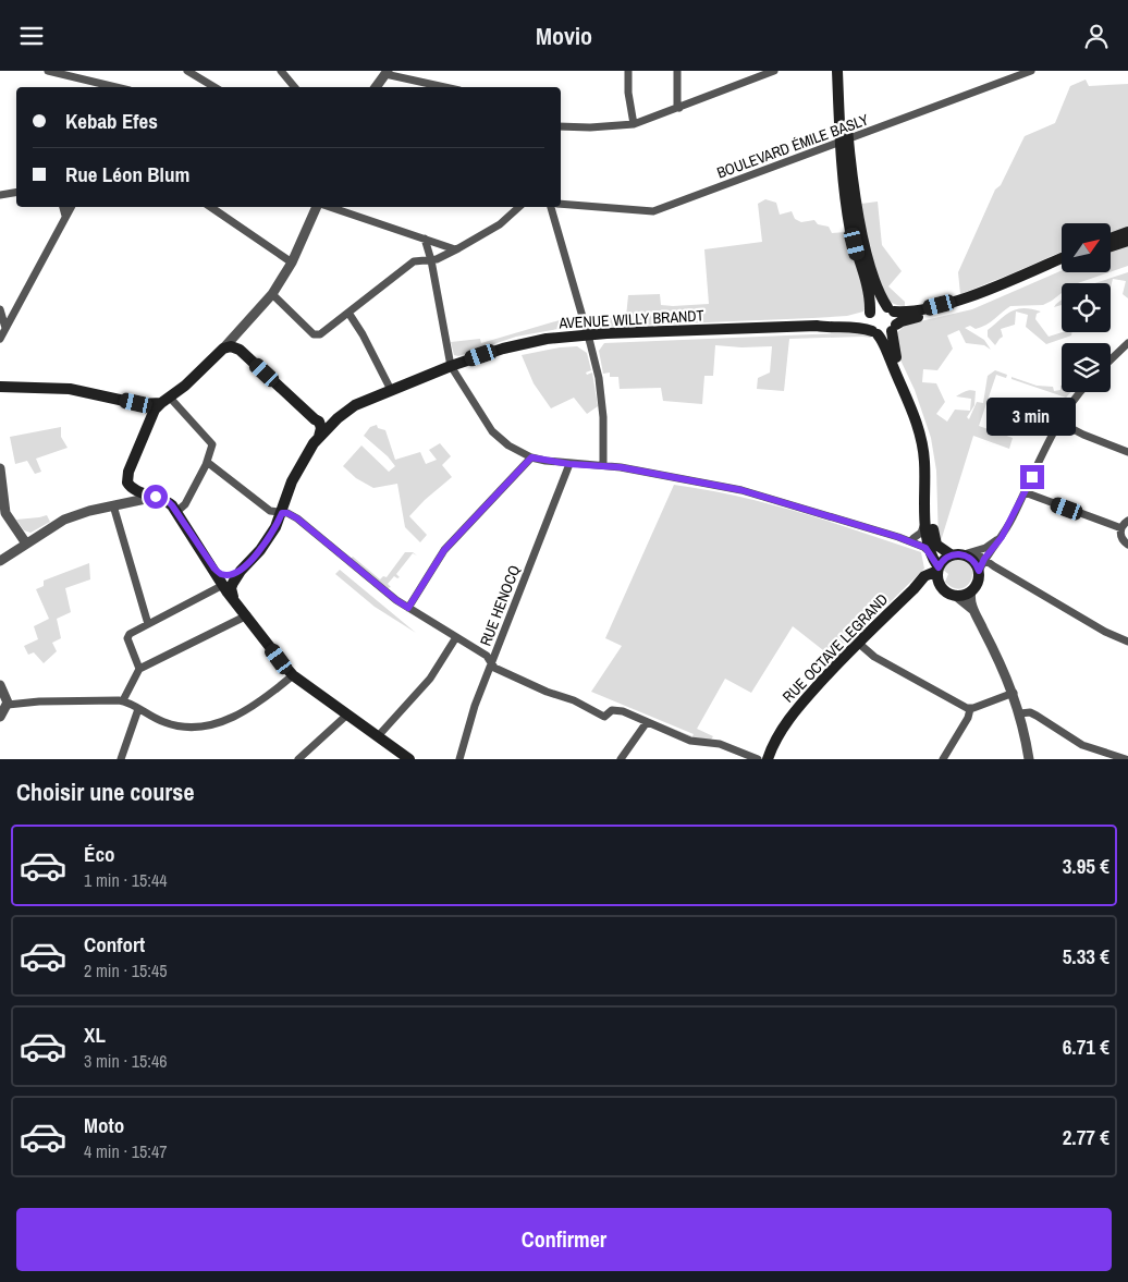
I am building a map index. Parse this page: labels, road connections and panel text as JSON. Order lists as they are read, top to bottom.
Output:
{
  "streets": {
    "main road": ["AVENUE WILLY BRANDT", "RUE OCTAVE LEGRAND"],
    "street": ["BOULEVARD ÉMILE BASLY", "RUE HENOCQ"]
  },
  "north": "top right",
  "page": {
    "header": "Movio",
    "banner": ["Kebab Efes", "Rue Léon Blum"],
    "bubble": "3 min",
    "heading": "Choisir une course",
    "list": [
      {
        "name": "Éco",
        "note": "1 min · 15:44",
        "value": "3.95 €"
      },
      {
        "name": "Confort",
        "note": "2 min · 15:45",
        "value": "5.33 €"
      },
      {
        "name": "XL",
        "note": "3 min · 15:46",
        "value": "6.71 €"
      },
      {
        "name": "Moto",
        "note": "4 min · 15:47",
        "value": "2.77 €"
      }
    ],
    "buttons": "Confirmer"
  }
}
